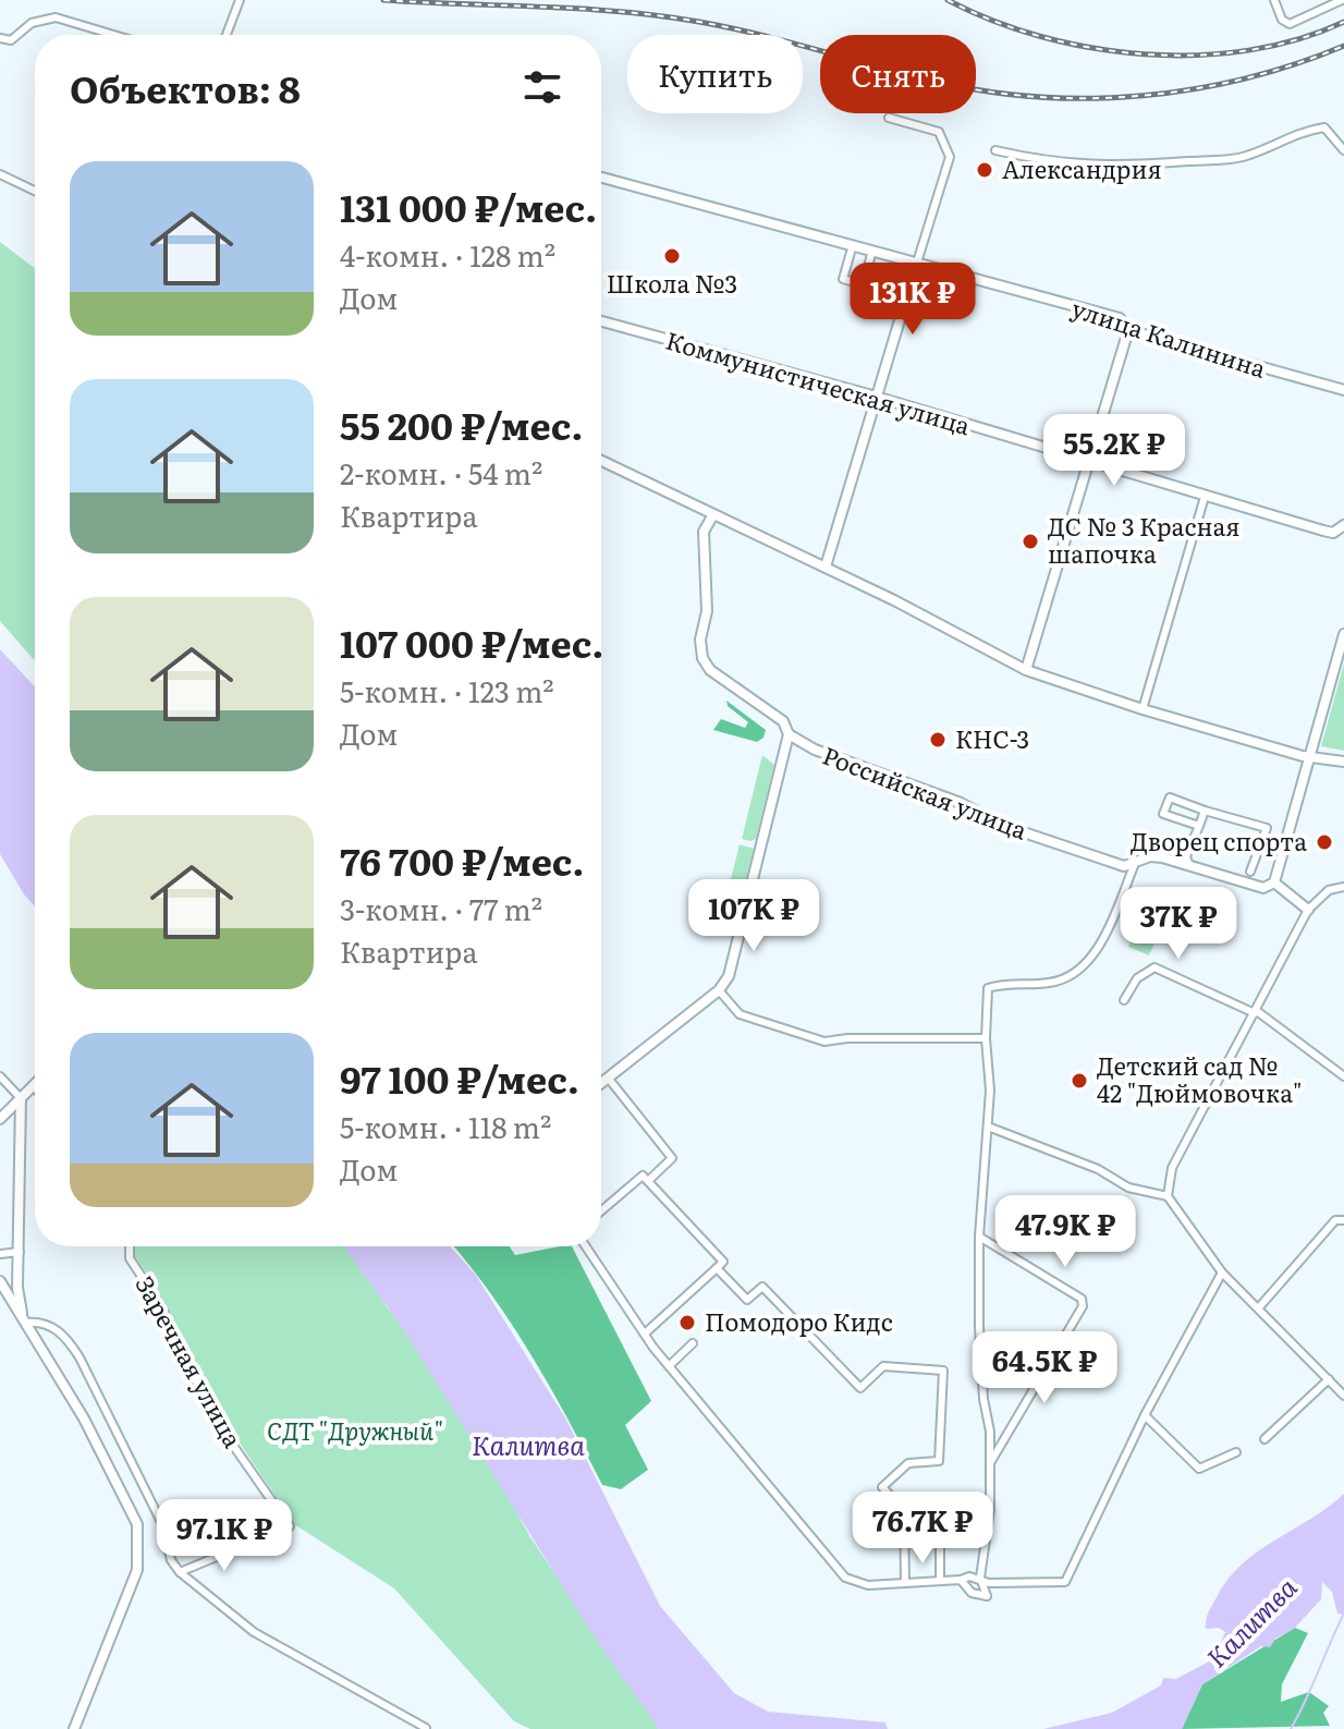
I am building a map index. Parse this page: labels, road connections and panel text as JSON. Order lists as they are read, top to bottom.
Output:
{
  "streets": {
    "street": [
      "улица Калинина",
      "Коммунистическая улица",
      "Российская улица",
      "Заречная улица"
    ]
  },
  "water": ["Калитва"],
  "parks": ["СДТ \"Дружный\""],
  "places": [
    "Александрия",
    "Школа №3",
    "ДС № 3 Красная шапочка",
    "КНС-3",
    "Дворец спорта",
    "Детский сад № 42 \"Дюймовочка\"",
    "Помодоро Кидс"
  ],
  "page": {
    "chip": ["Купить", "Снять"],
    "heading": "Объектов: 8",
    "list": [
      {
        "name": "131 000 ₽/мес.",
        "note": "4-комн. · 128 m² · Дом"
      },
      {
        "name": "55 200 ₽/мес.",
        "note": "2-комн. · 54 m² · Квартира"
      },
      {
        "name": "107 000 ₽/мес.",
        "note": "5-комн. · 123 m² · Дом"
      },
      {
        "name": "76 700 ₽/мес.",
        "note": "3-комн. · 77 m² · Квартира"
      },
      {
        "name": "97 100 ₽/мес.",
        "note": "5-комн. · 118 m² · Дом"
      }
    ],
    "price": [
      "131K ₽",
      "55.2K ₽",
      "107K ₽",
      "37K ₽",
      "47.9K ₽",
      "64.5K ₽",
      "76.7K ₽",
      "97.1K ₽"
    ]
  }
}
